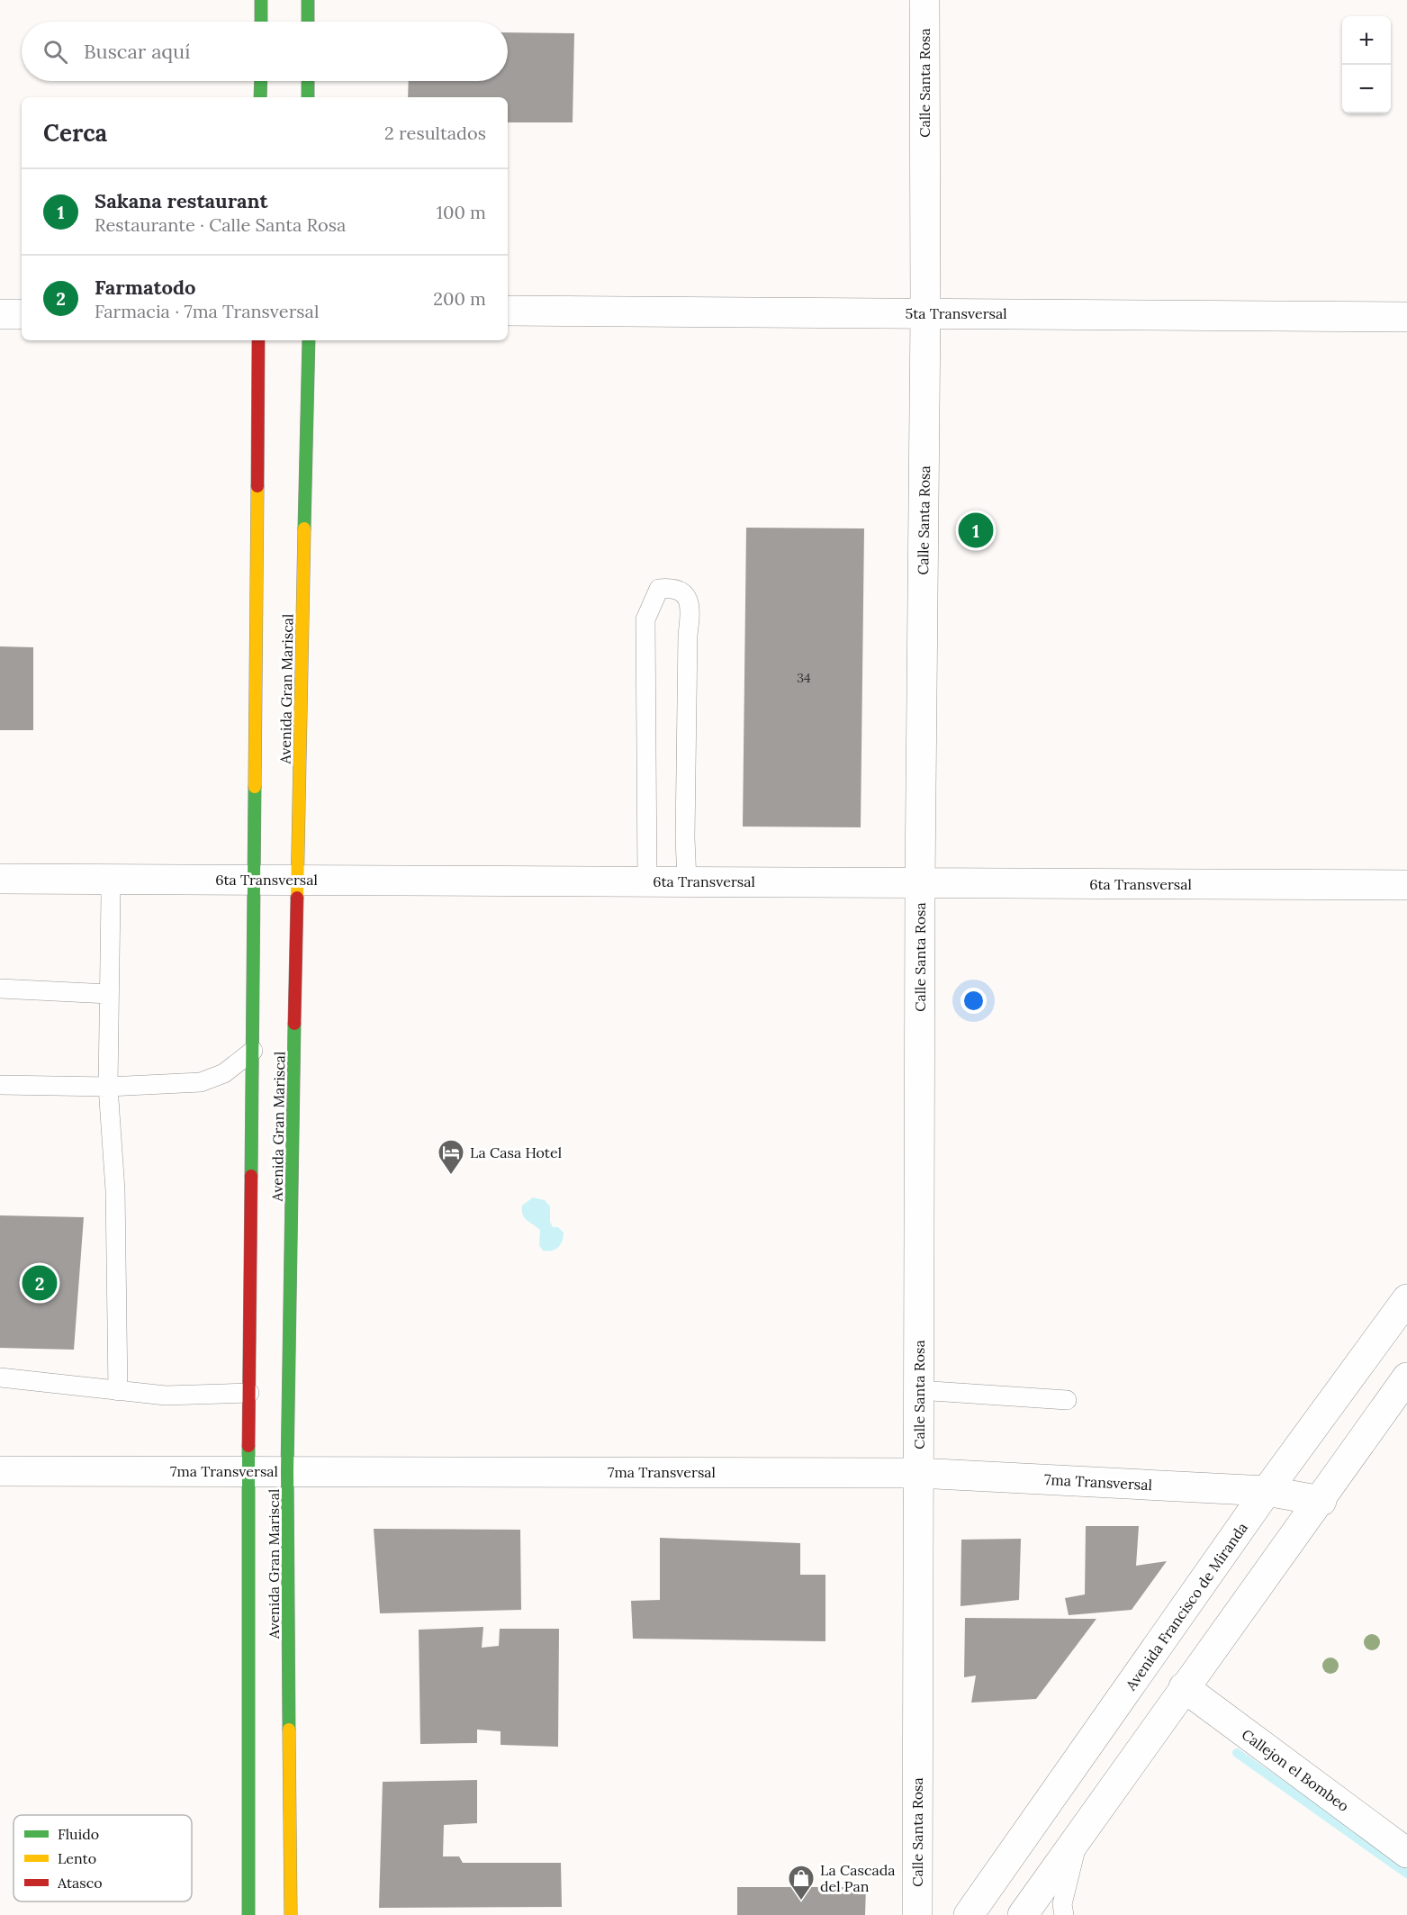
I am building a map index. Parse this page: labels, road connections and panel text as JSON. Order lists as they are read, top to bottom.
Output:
{
  "streets": {
    "street": [
      "Calle Santa Rosa",
      "5ta Transversal",
      "Avenida Gran Mariscal",
      "6ta Transversal",
      "7ma Transversal",
      "Avenida Francisco de Miranda",
      "Callejon el Bombeo"
    ]
  },
  "crossings": [
    ["Calle Santa Rosa", "5ta Transversal"],
    ["Calle Santa Rosa", "6ta Transversal"],
    ["Calle Santa Rosa", "7ma Transversal"],
    ["Avenida Gran Mariscal", "6ta Transversal"],
    ["Avenida Gran Mariscal", "7ma Transversal"],
    ["7ma Transversal", "Avenida Francisco de Miranda"]
  ],
  "places": {
    "hotel": ["La Casa Hotel"],
    "shop": ["La Cascada del Pan"]
  },
  "house_numbers": ["34"],
  "legend": ["Fluido", "Lento", "Atasco"],
  "page": {
    "map_buttons": ["+", "−"],
    "search": "Buscar aquí",
    "heading": ["Cerca", "2 resultados"],
    "list": [
      {
        "mark": "1",
        "name": "Sakana restaurant",
        "note": "Restaurante · Calle Santa Rosa",
        "value": "100 m"
      },
      {
        "mark": "2",
        "name": "Farmatodo",
        "note": "Farmacia · 7ma Transversal",
        "value": "200 m"
      }
    ],
    "pins": ["1", "2"]
  }
}
